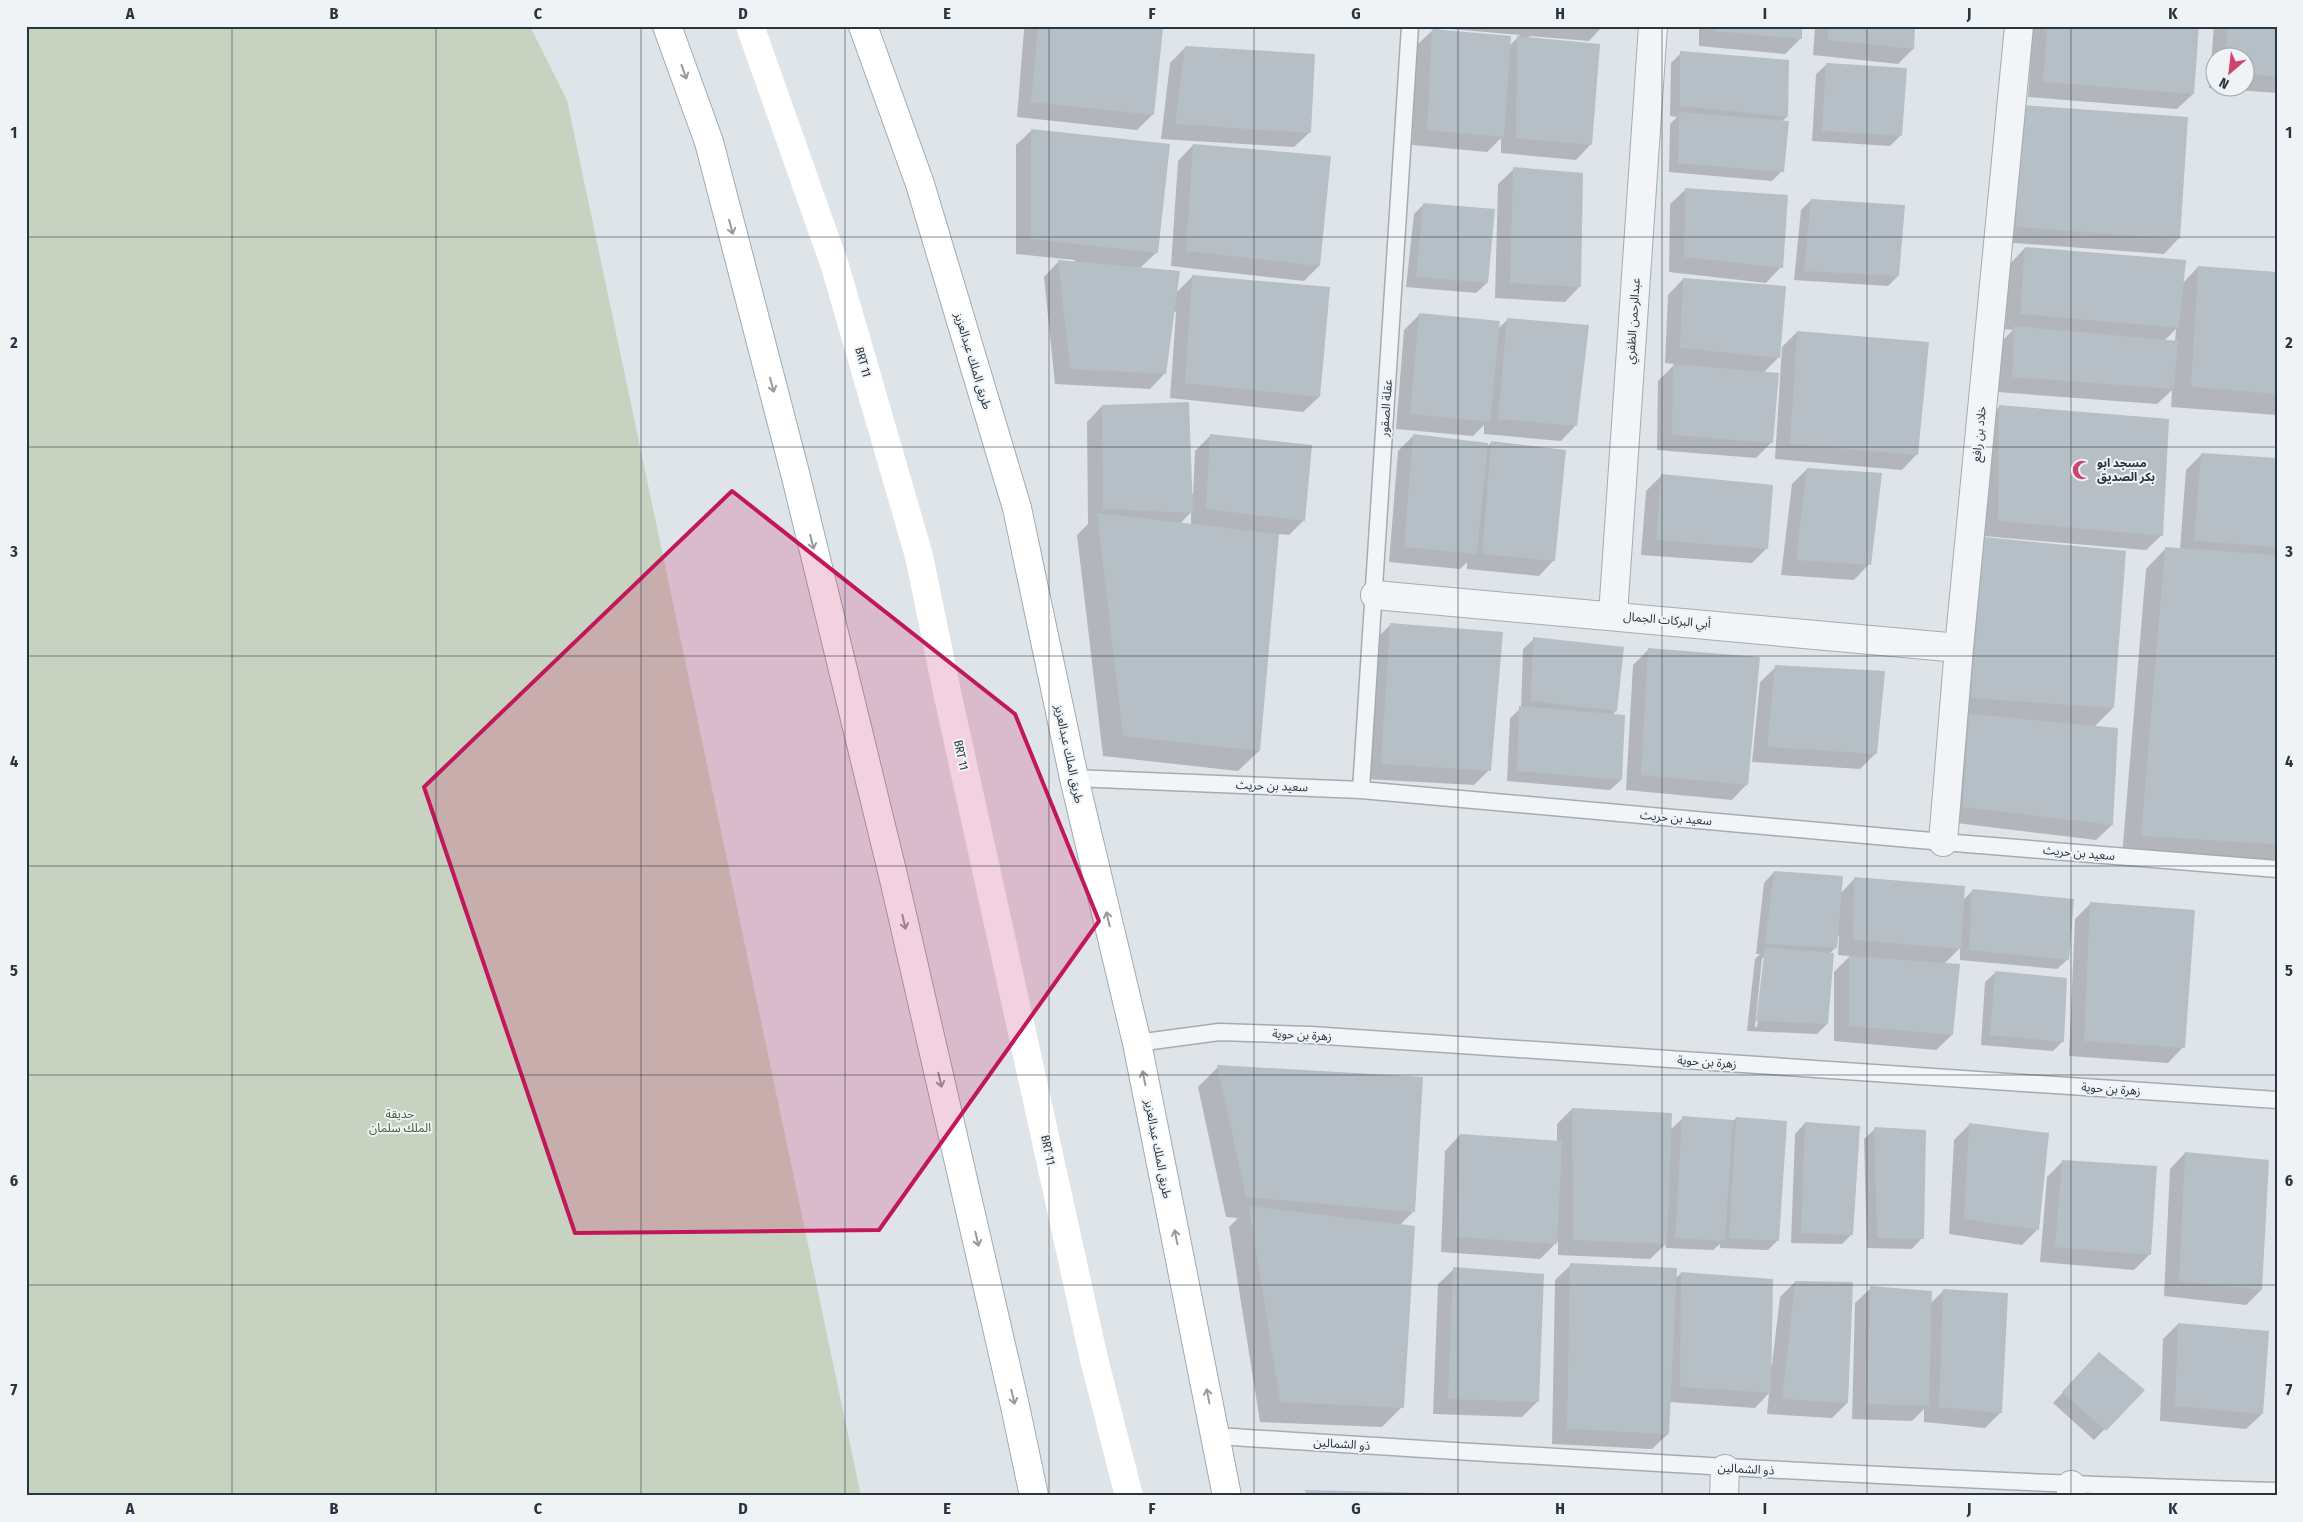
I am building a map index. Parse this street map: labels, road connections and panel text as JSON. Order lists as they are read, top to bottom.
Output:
{
  "streets": {
    "main road": ["طريق الملك عبدالعزيز", "BRT 11"],
    "street": ["عبدالرحمن الظفري", "خلاد بن رافع", "أبي البركات الجمال"],
    "lane": [
      "عقلة الصقور",
      "سعيد بن حريث",
      "زهرة بن حوية",
      "ذو الشمالين"
    ]
  },
  "crossings": [
    ["عبدالرحمن الظفري", "أبي البركات الجمال"],
    ["طريق الملك عبدالعزيز", "سعيد بن حريث"],
    ["طريق الملك عبدالعزيز", "زهرة بن حوية"],
    ["طريق الملك عبدالعزيز", "ذو الشمالين"],
    ["عقلة الصقور", "أبي البركات الجمال"],
    ["عقلة الصقور", "سعيد بن حريث"],
    ["خلاد بن رافع", "أبي البركات الجمال"],
    ["خلاد بن رافع", "سعيد بن حريث"]
  ],
  "parks": ["حديقة الملك سلمان"],
  "places": {
    "mosque": ["مسجد ابو بكر الصديق"]
  },
  "north": "bottom left",
  "grid": {
    "columns": [
      "A",
      "B",
      "C",
      "D",
      "E",
      "F",
      "G",
      "H",
      "I",
      "J",
      "K"
    ],
    "rows": [
      "1",
      "2",
      "3",
      "4",
      "5",
      "6",
      "7"
    ]
  }
}
